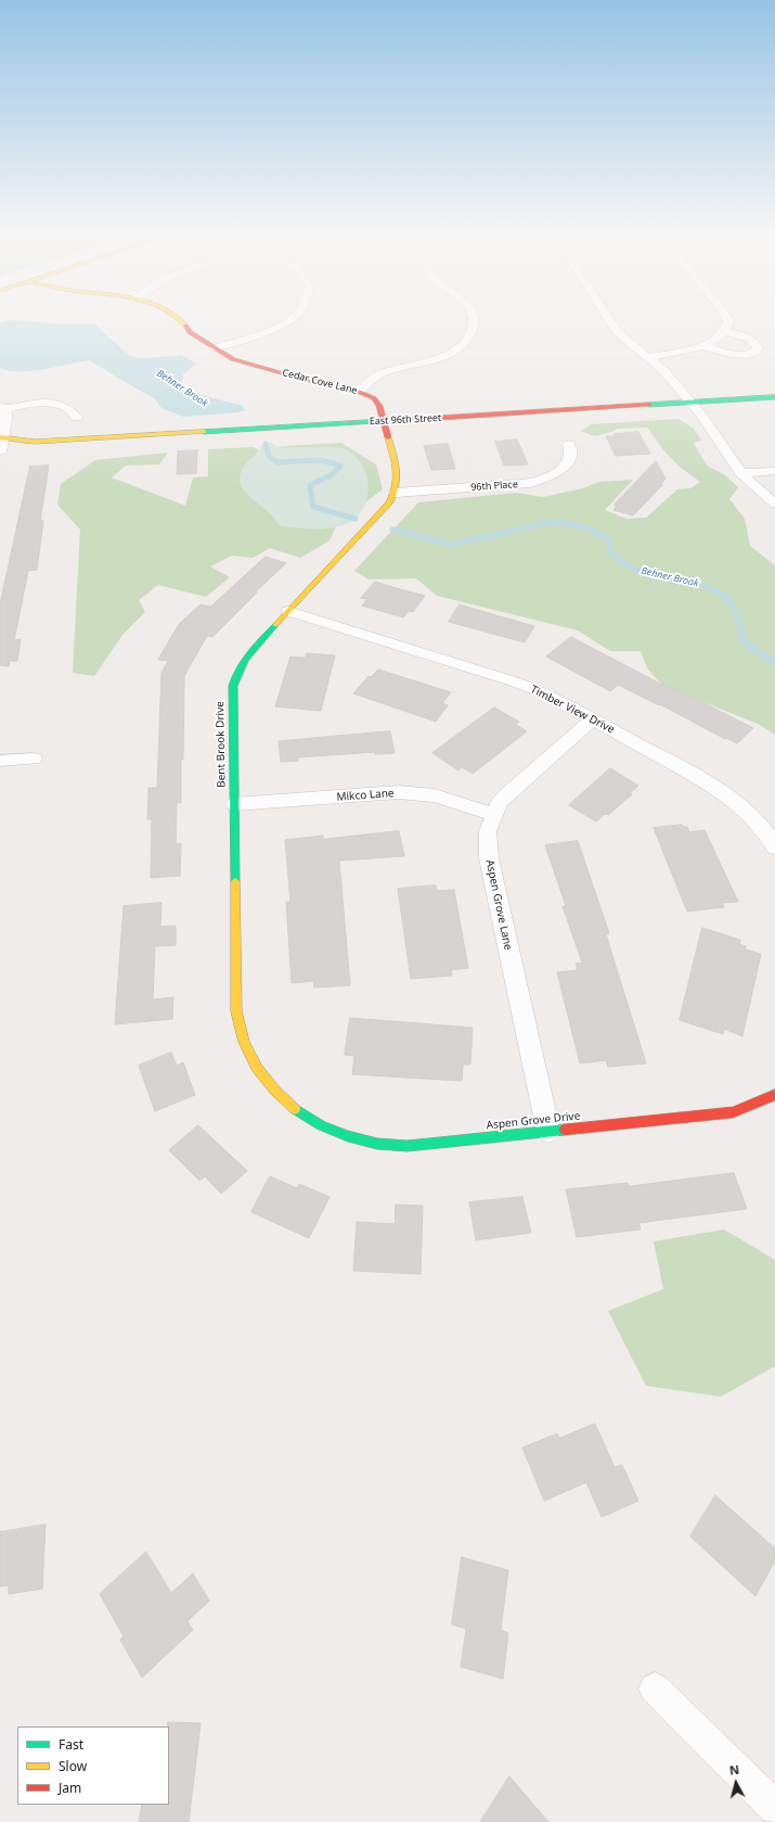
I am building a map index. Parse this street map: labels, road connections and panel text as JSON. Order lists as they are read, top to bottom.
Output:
{
  "streets": {
    "street": [
      "Cedar Cove Lane",
      "East 96th Street",
      "96th Place",
      "Timber View Drive",
      "Bent Brook Drive",
      "Mikco Lane",
      "Aspen Grove Lane",
      "Aspen Grove Drive"
    ]
  },
  "crossings": [
    ["Cedar Cove Lane", "East 96th Street"],
    ["96th Place", "Bent Brook Drive"],
    ["Timber View Drive", "Bent Brook Drive"],
    ["Timber View Drive", "Aspen Grove Lane"],
    ["Bent Brook Drive", "Mikco Lane"],
    ["Bent Brook Drive", "Aspen Grove Drive"],
    ["Mikco Lane", "Aspen Grove Lane"],
    ["Aspen Grove Lane", "Aspen Grove Drive"]
  ],
  "water": ["Behner Brook"],
  "legend": ["Fast", "Slow", "Jam"],
  "north": "top"
}
